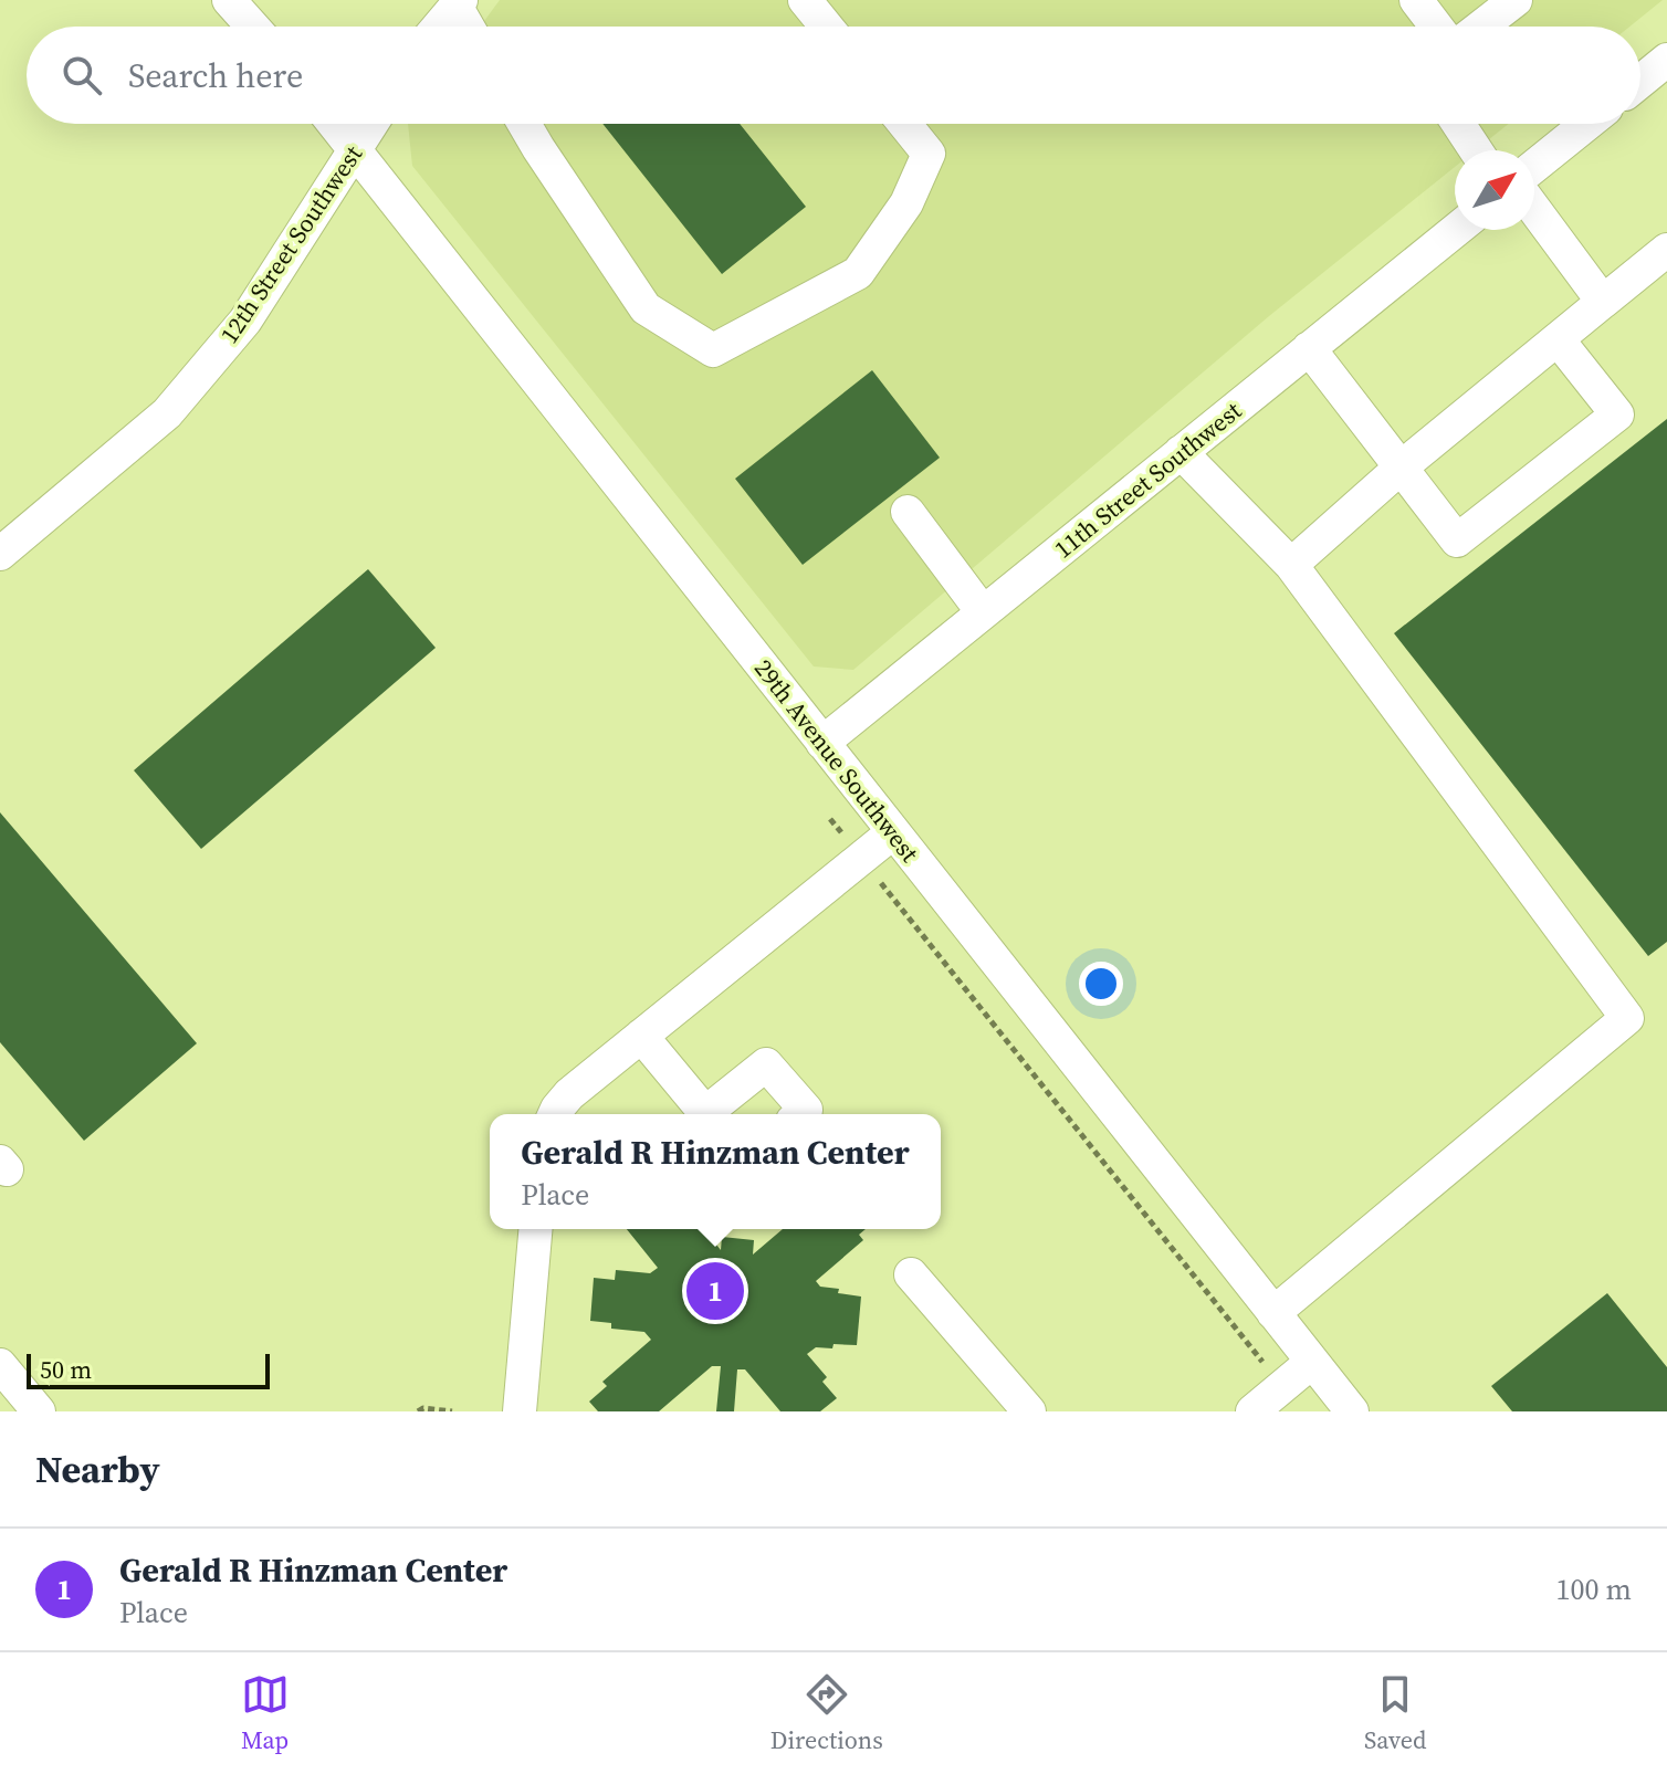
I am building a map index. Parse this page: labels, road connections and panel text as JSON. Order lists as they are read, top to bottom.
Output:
{
  "streets": {
    "street": ["12th Street Southwest", "11th Street Southwest", "29th Avenue Southwest"]
  },
  "crossings": [
    ["12th Street Southwest", "29th Avenue Southwest"],
    ["11th Street Southwest", "29th Avenue Southwest"]
  ],
  "scale_bar": "50 m",
  "north": "top right",
  "page": {
    "search": "Search here",
    "popup": ["Gerald R Hinzman Center", "Place"],
    "pins": "1",
    "scale": "50 m",
    "heading": "Nearby",
    "list": [
      {
        "mark": "1",
        "name": "Gerald R Hinzman Center",
        "note": "Place",
        "value": "100 m"
      }
    ],
    "nav": ["Map", "Directions", "Saved"]
  }
}
